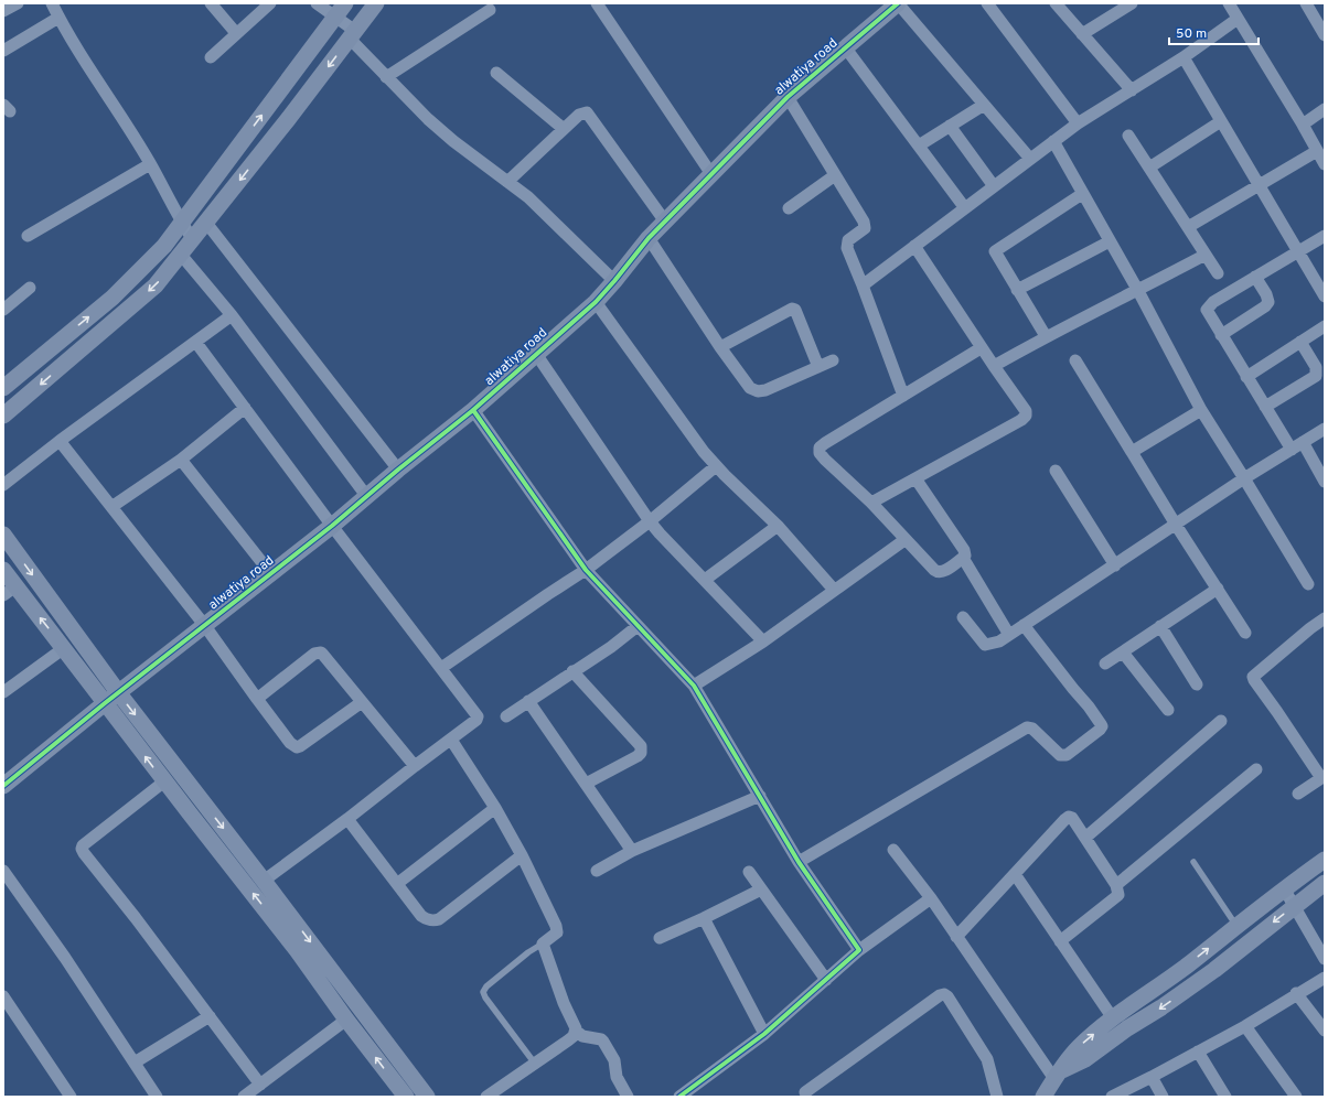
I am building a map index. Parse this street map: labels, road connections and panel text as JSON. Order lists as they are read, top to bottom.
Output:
{
  "streets": {
    "street": ["alwatiya road"]
  },
  "scale_bar": "50 m"
}
